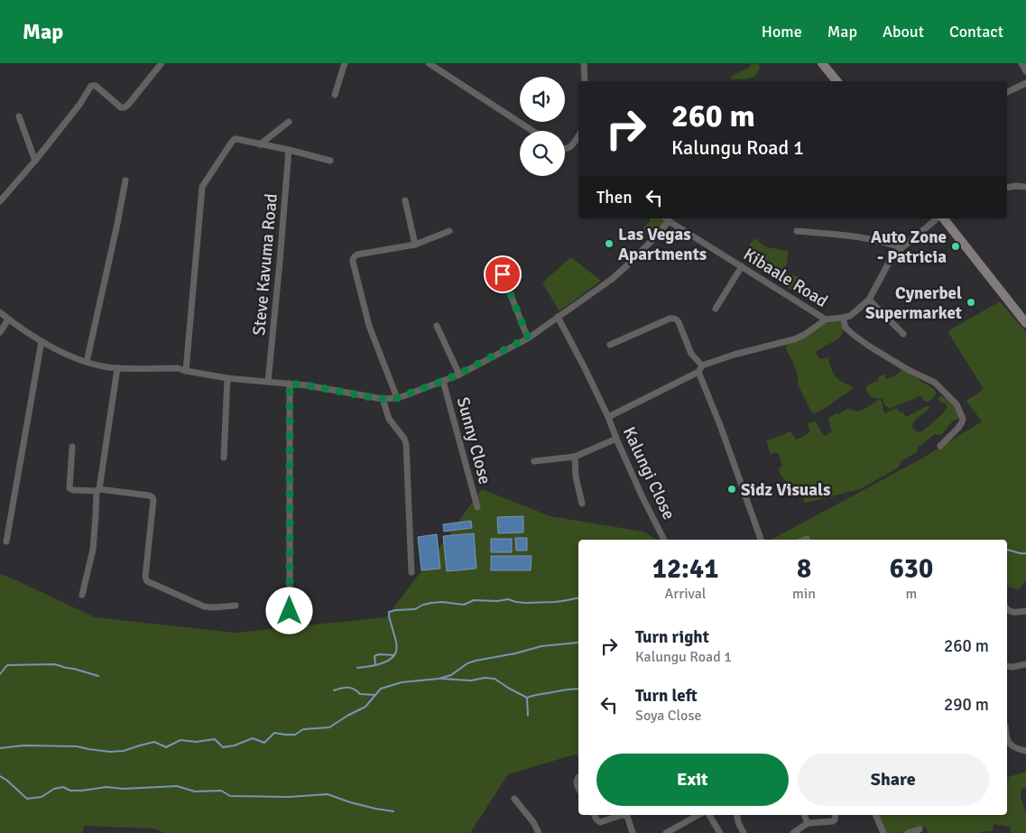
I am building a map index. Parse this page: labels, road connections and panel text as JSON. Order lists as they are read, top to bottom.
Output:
{
  "streets": {
    "street": [
      "Steve Kavuma Road",
      "Kibaale Road",
      "Sunny Close",
      "Kalungi Close"
    ]
  },
  "places": [
    "Las Vegas Apartments",
    "Auto Zone - Patricia",
    "Cynerbel Supermarket",
    "Sidz Visuals"
  ],
  "page": {
    "header": "Map",
    "nav": [
      "Home",
      "Map",
      "About",
      "Contact"
    ],
    "turn": ["260 m", "Kalungu Road 1"],
    "then": "Then",
    "eta": [
      "12:41",
      "Arrival",
      "8",
      "min",
      "630",
      "m"
    ],
    "list": [
      {
        "name": "Turn right",
        "note": "Kalungu Road 1",
        "value": "260 m"
      },
      {
        "name": "Turn left",
        "note": "Soya Close",
        "value": "290 m"
      }
    ],
    "buttons": ["Exit", "Share"]
  }
}
